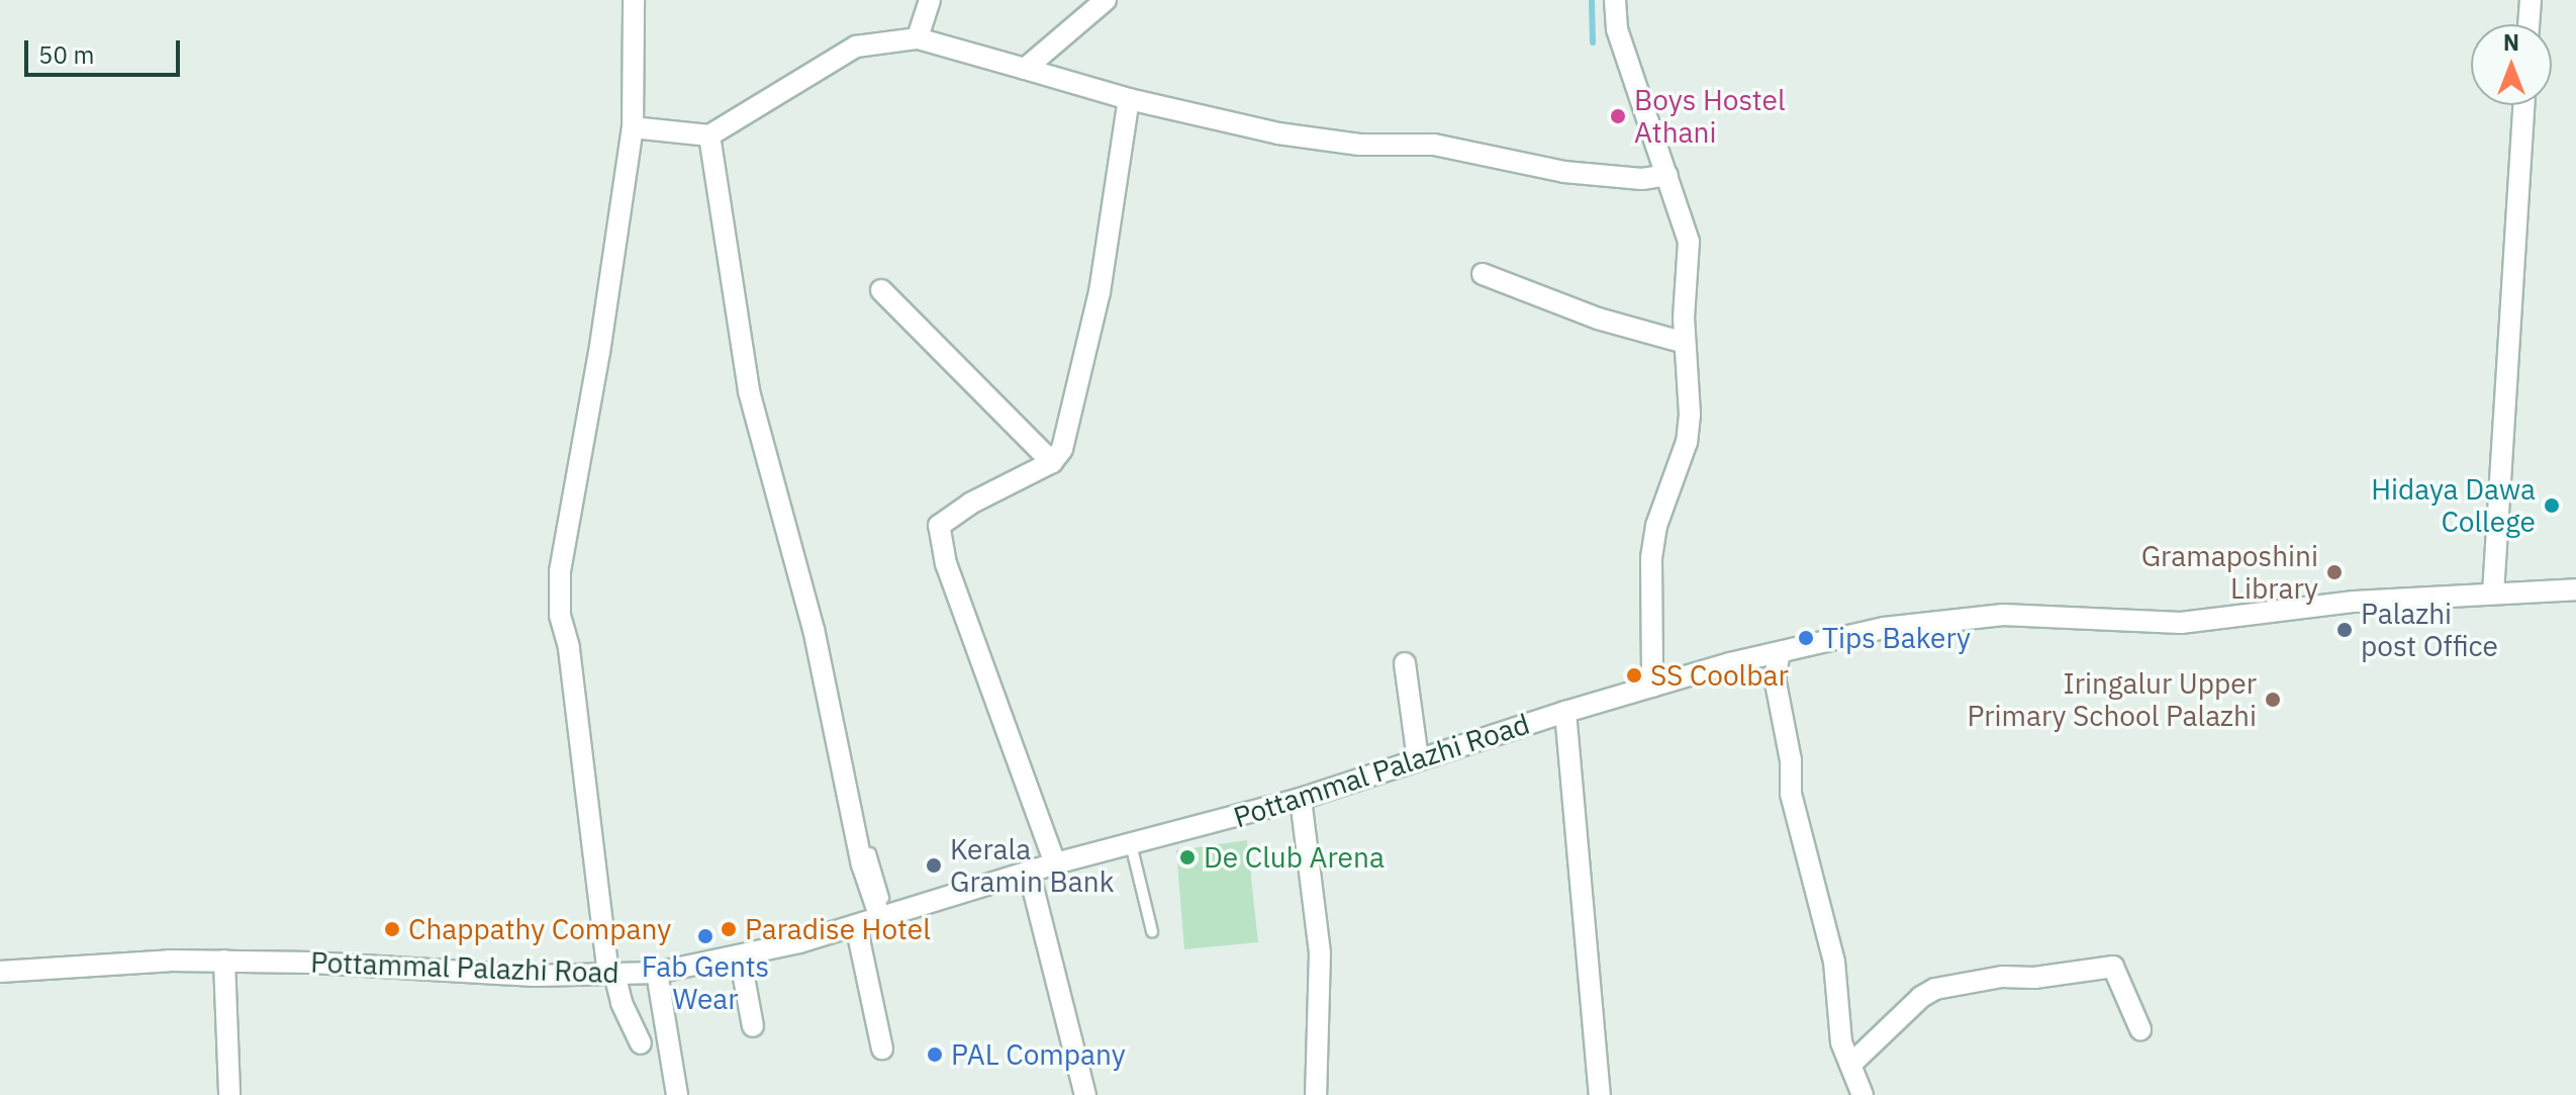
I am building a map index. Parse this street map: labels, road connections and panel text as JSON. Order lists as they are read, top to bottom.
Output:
{
  "streets": {
    "street": ["Pottammal Palazhi Road"]
  },
  "places": [
    "Boys Hostel Athani",
    "Hidaya Dawa College",
    "Gramaposhini Library",
    "Palazhi post Office",
    "Tips Bakery",
    "SS Coolbar",
    "Iringalur Upper Primary School Palazhi",
    "De Club Arena",
    "Kerala Gramin Bank",
    "Chappathy Company",
    "Paradise Hotel",
    "Fab Gents Wear",
    "PAL Company"
  ],
  "scale_bar": "50 m",
  "north": "top"
}
